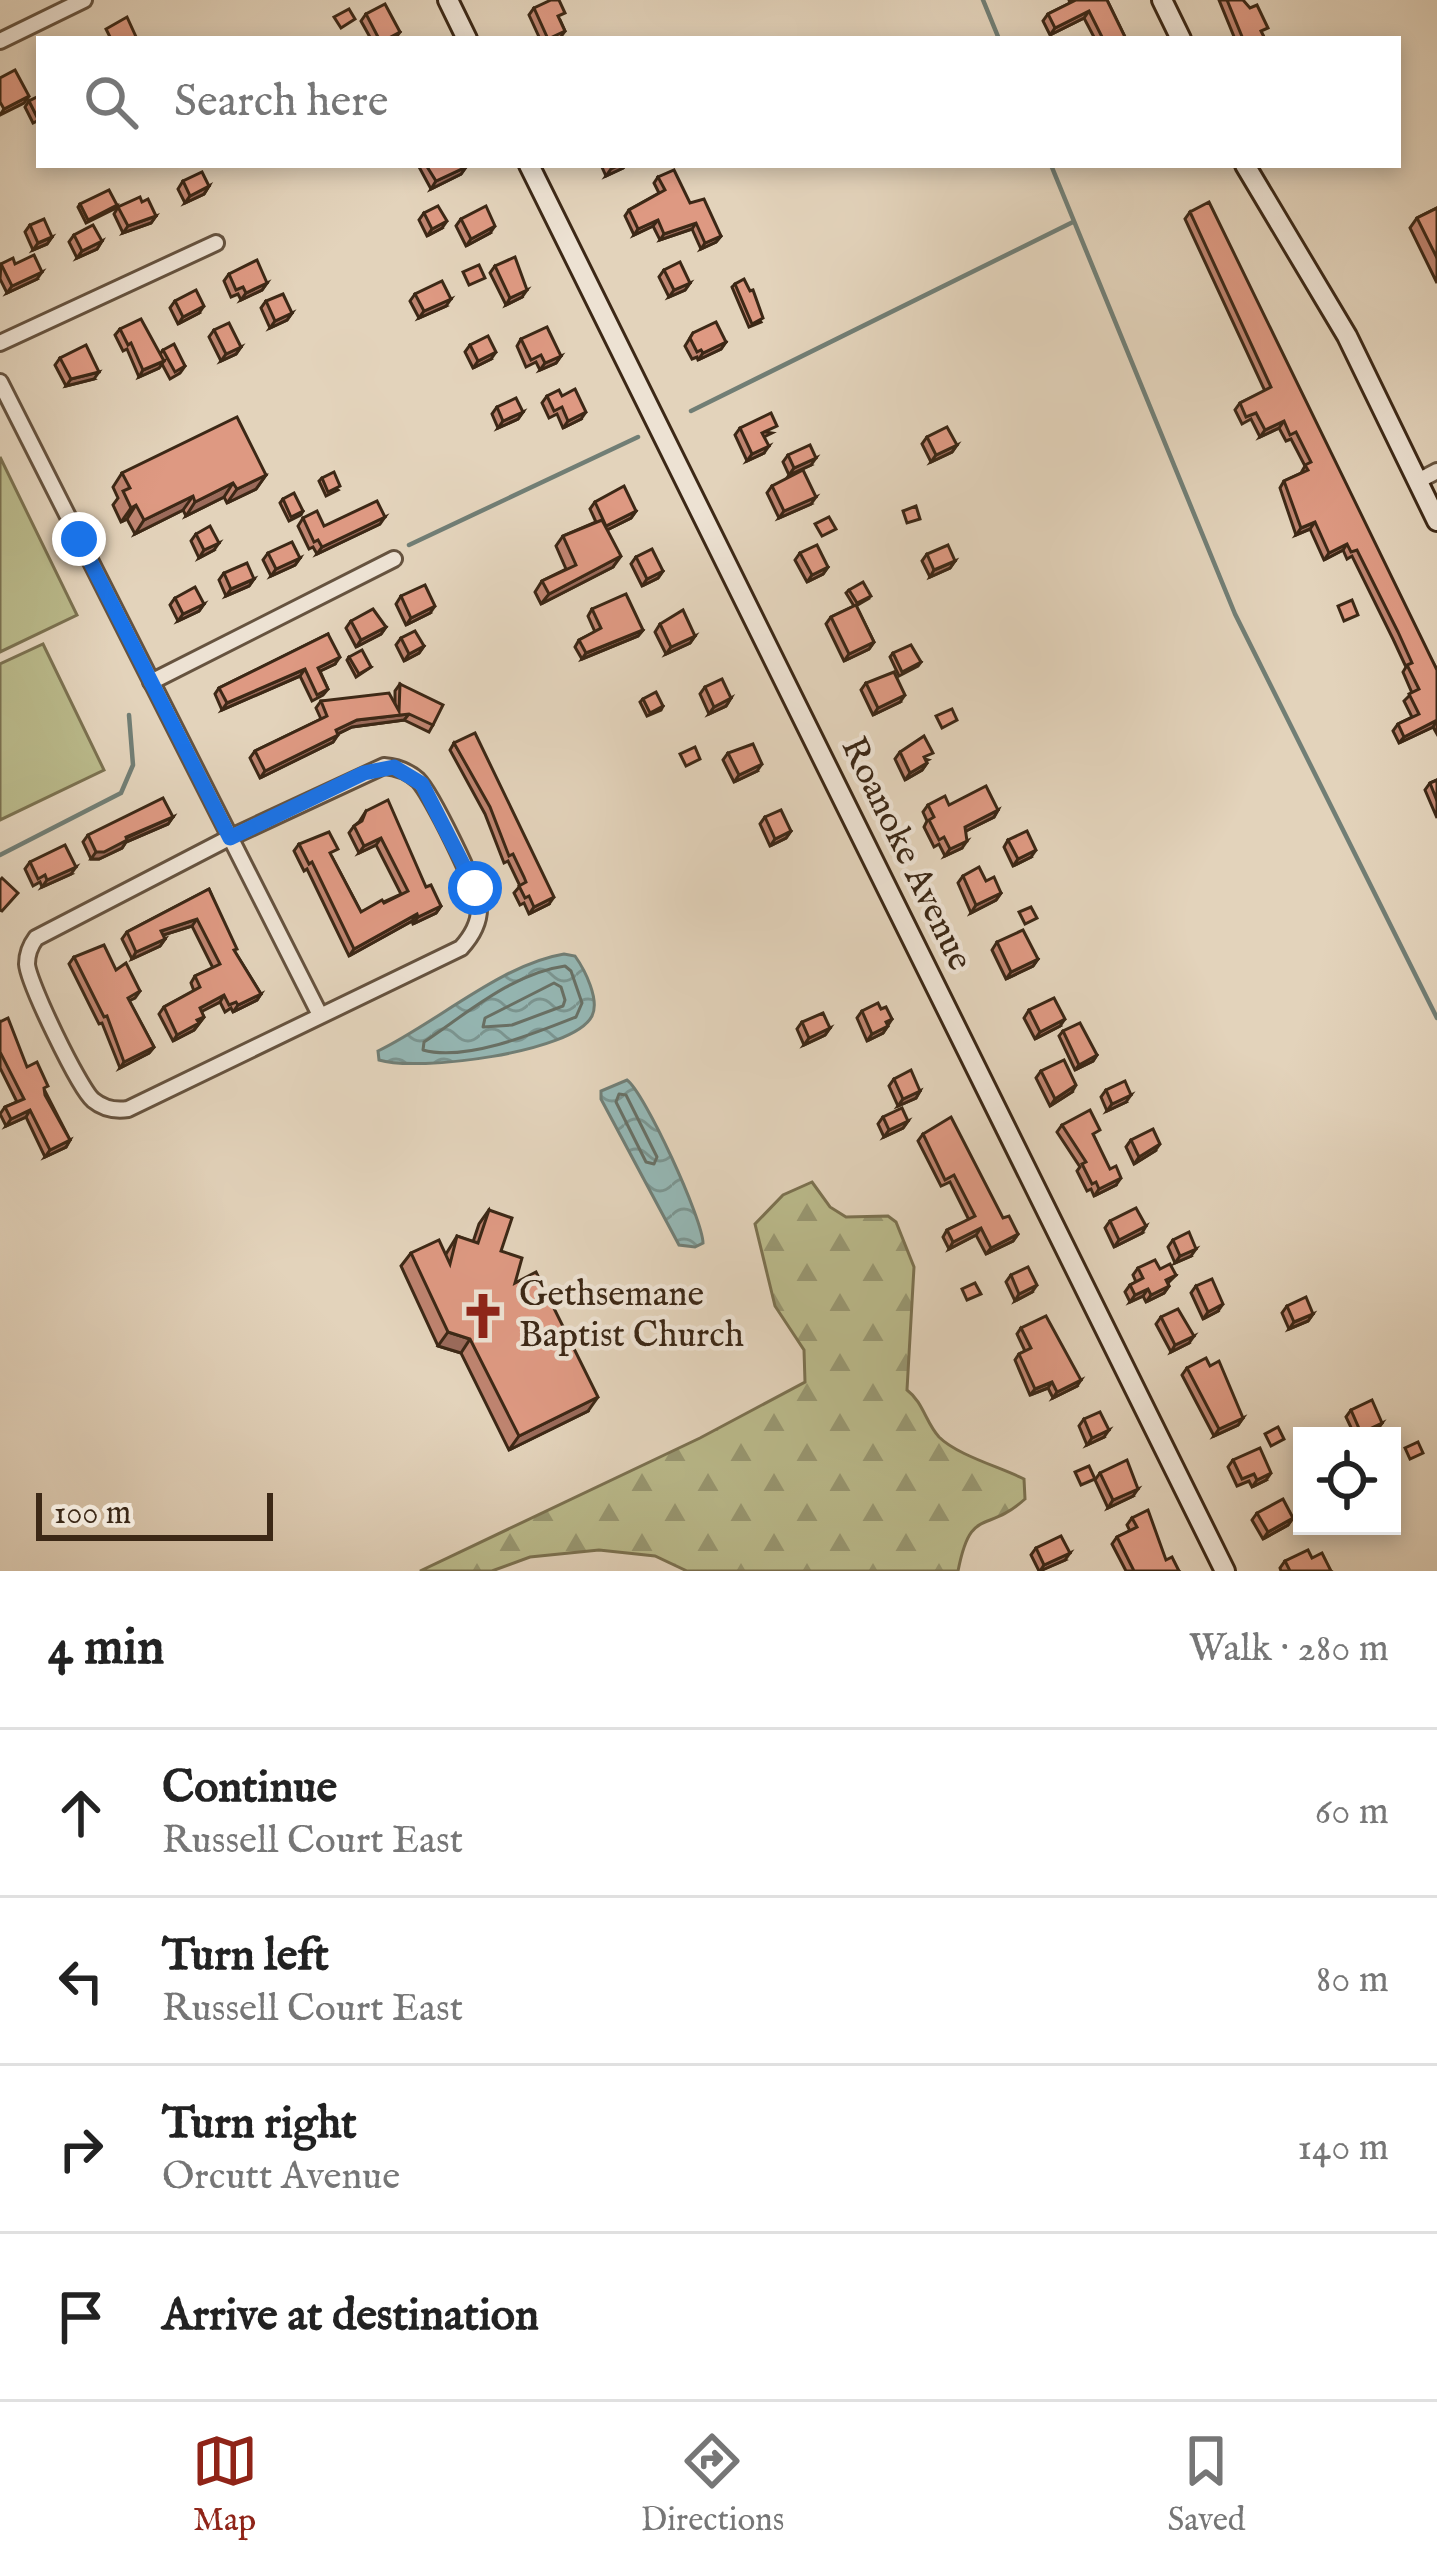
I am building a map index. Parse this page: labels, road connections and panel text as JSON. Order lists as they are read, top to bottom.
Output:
{
  "streets": {
    "street": ["Roanoke Avenue"]
  },
  "places": {
    "church": ["Gethsemane Baptist Church"]
  },
  "scale_bar": "100 m",
  "page": {
    "search": "Search here",
    "scale": "100 m",
    "heading": ["4 min", "Walk · 280 m"],
    "list": [
      ["Continue", "Russell Court East", "60 m"],
      ["Turn left", "Russell Court East", "80 m"],
      ["Turn right", "Orcutt Avenue", "140 m"],
      "Arrive at destination"
    ],
    "nav": ["Map", "Directions", "Saved"]
  }
}
